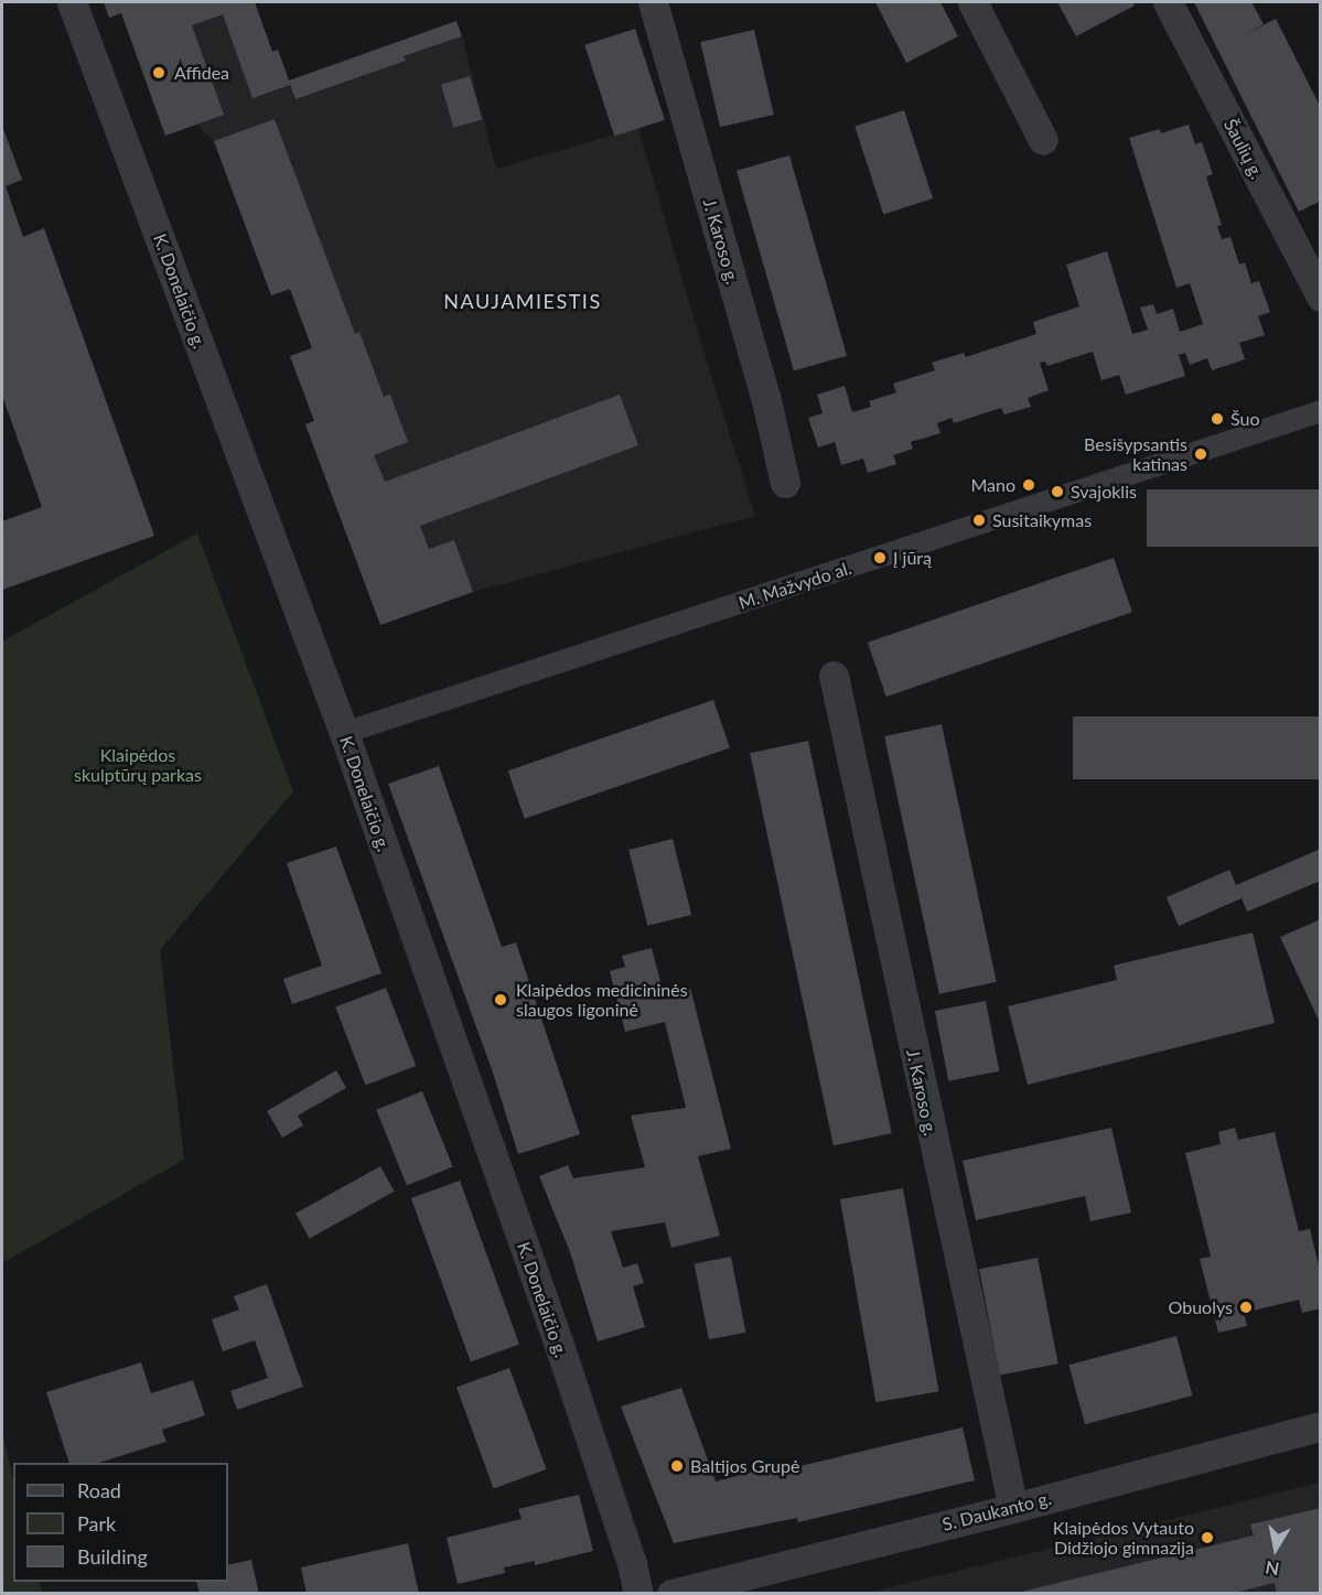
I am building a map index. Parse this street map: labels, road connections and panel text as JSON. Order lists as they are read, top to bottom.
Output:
{
  "streets": {
    "street": [
      "Šaulių g.",
      "J. Karoso g.",
      "K. Donelaičio g.",
      "M. Mažvydo al.",
      "S. Daukanto g."
    ]
  },
  "crossings": [
    ["J. Karoso g.", "S. Daukanto g."],
    ["K. Donelaičio g.", "M. Mažvydo al."]
  ],
  "districts": ["NAUJAMIESTIS"],
  "parks": ["Klaipėdos skulptūrų parkas"],
  "places": [
    "Affidea",
    "Šuo",
    "Besišypsantis katinas",
    "Mano",
    "Svajoklis",
    "Susitaikymas",
    "Į jūrą",
    "Klaipėdos medicininės slaugos ligoninė",
    "Obuolys",
    "Baltijos Grupė",
    "Klaipėdos Vytauto Didžiojo gimnazija"
  ],
  "legend": ["Road", "Park", "Building"],
  "north": "bottom"
}
